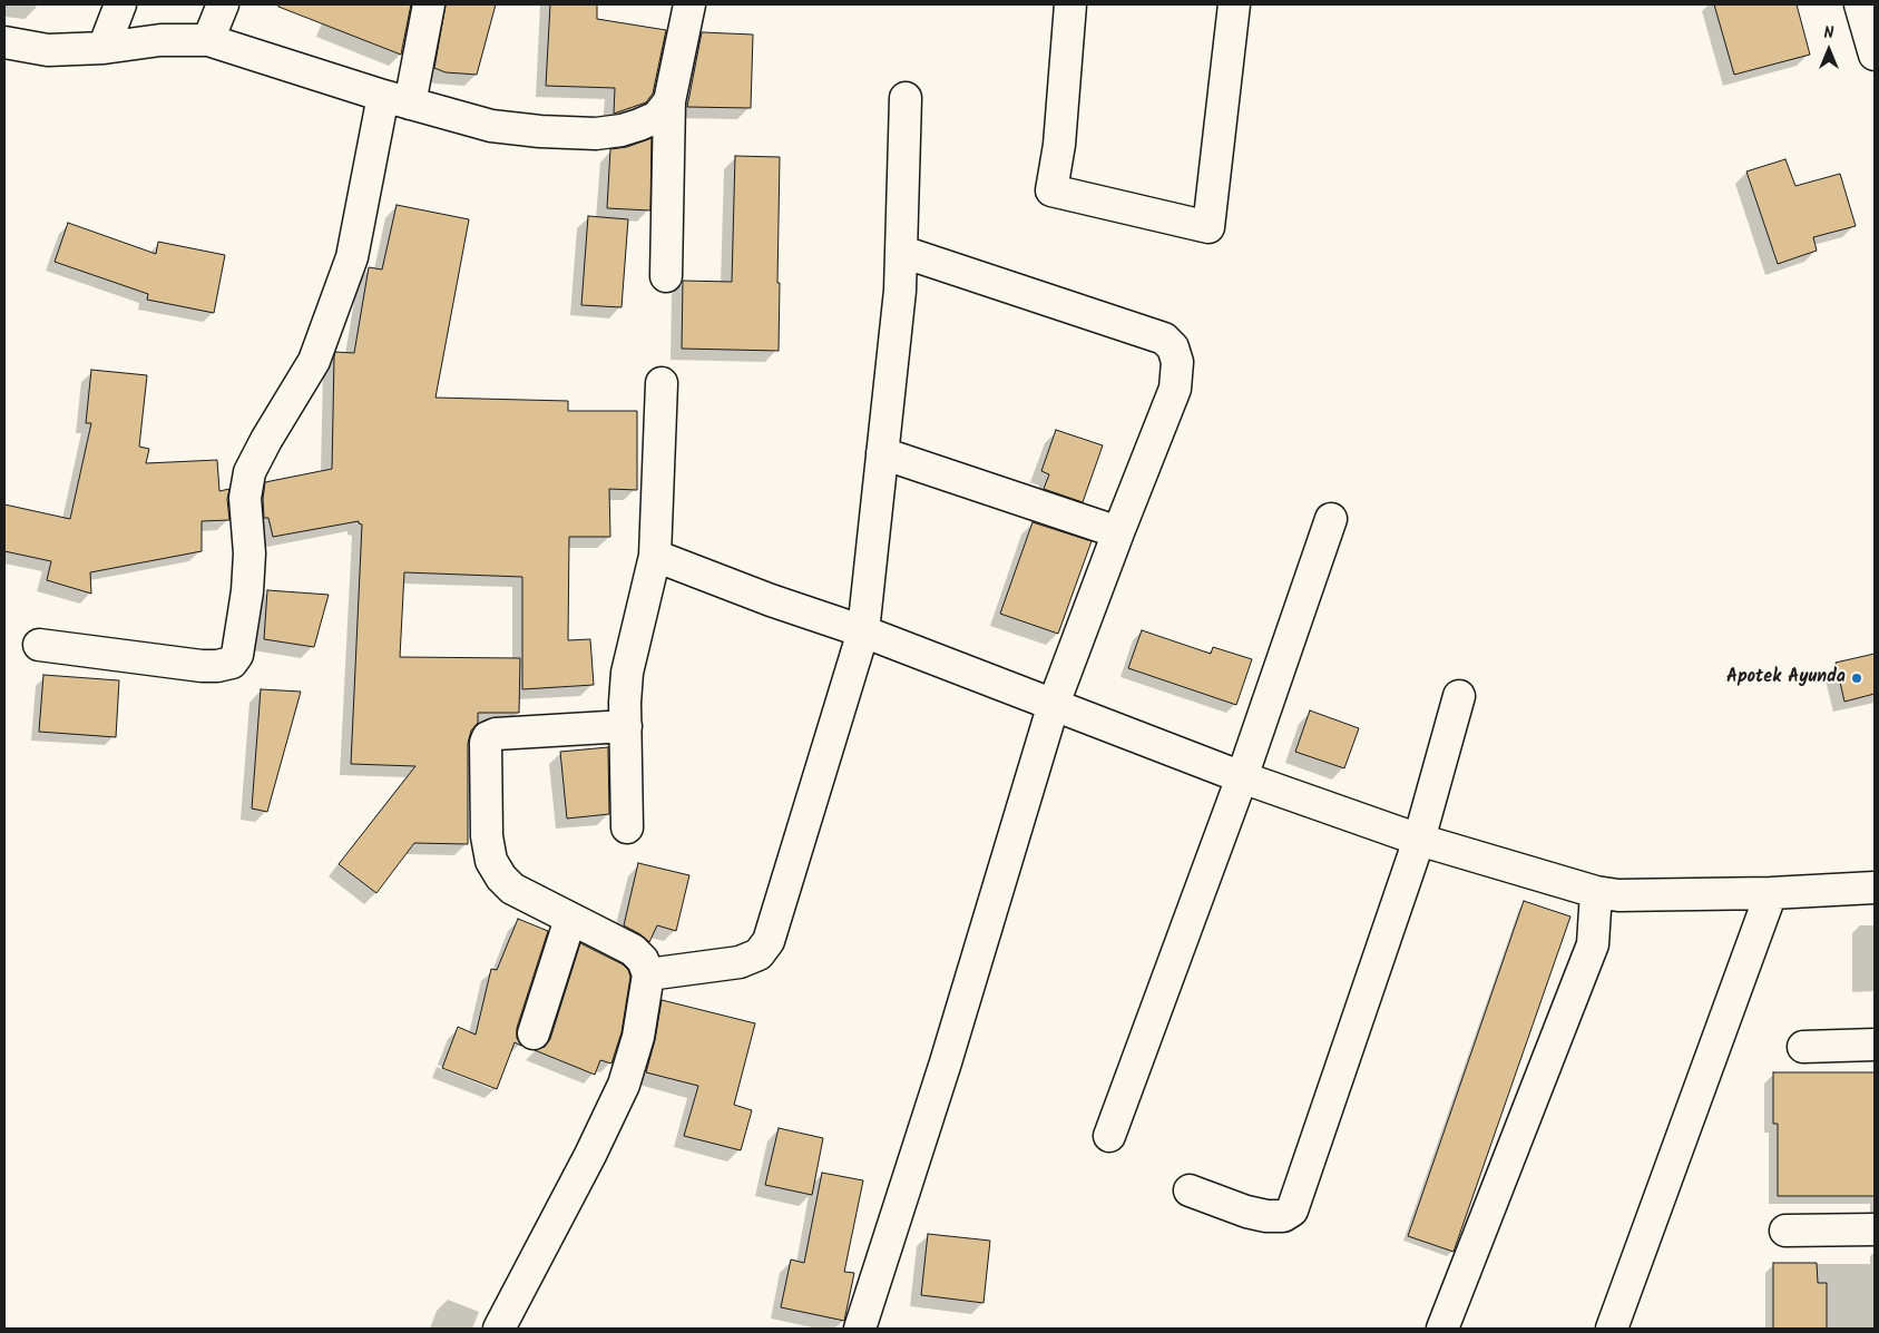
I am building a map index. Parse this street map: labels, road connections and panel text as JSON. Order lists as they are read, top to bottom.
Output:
{
  "places": ["Apotek Ayunda"],
  "north": "top"
}
